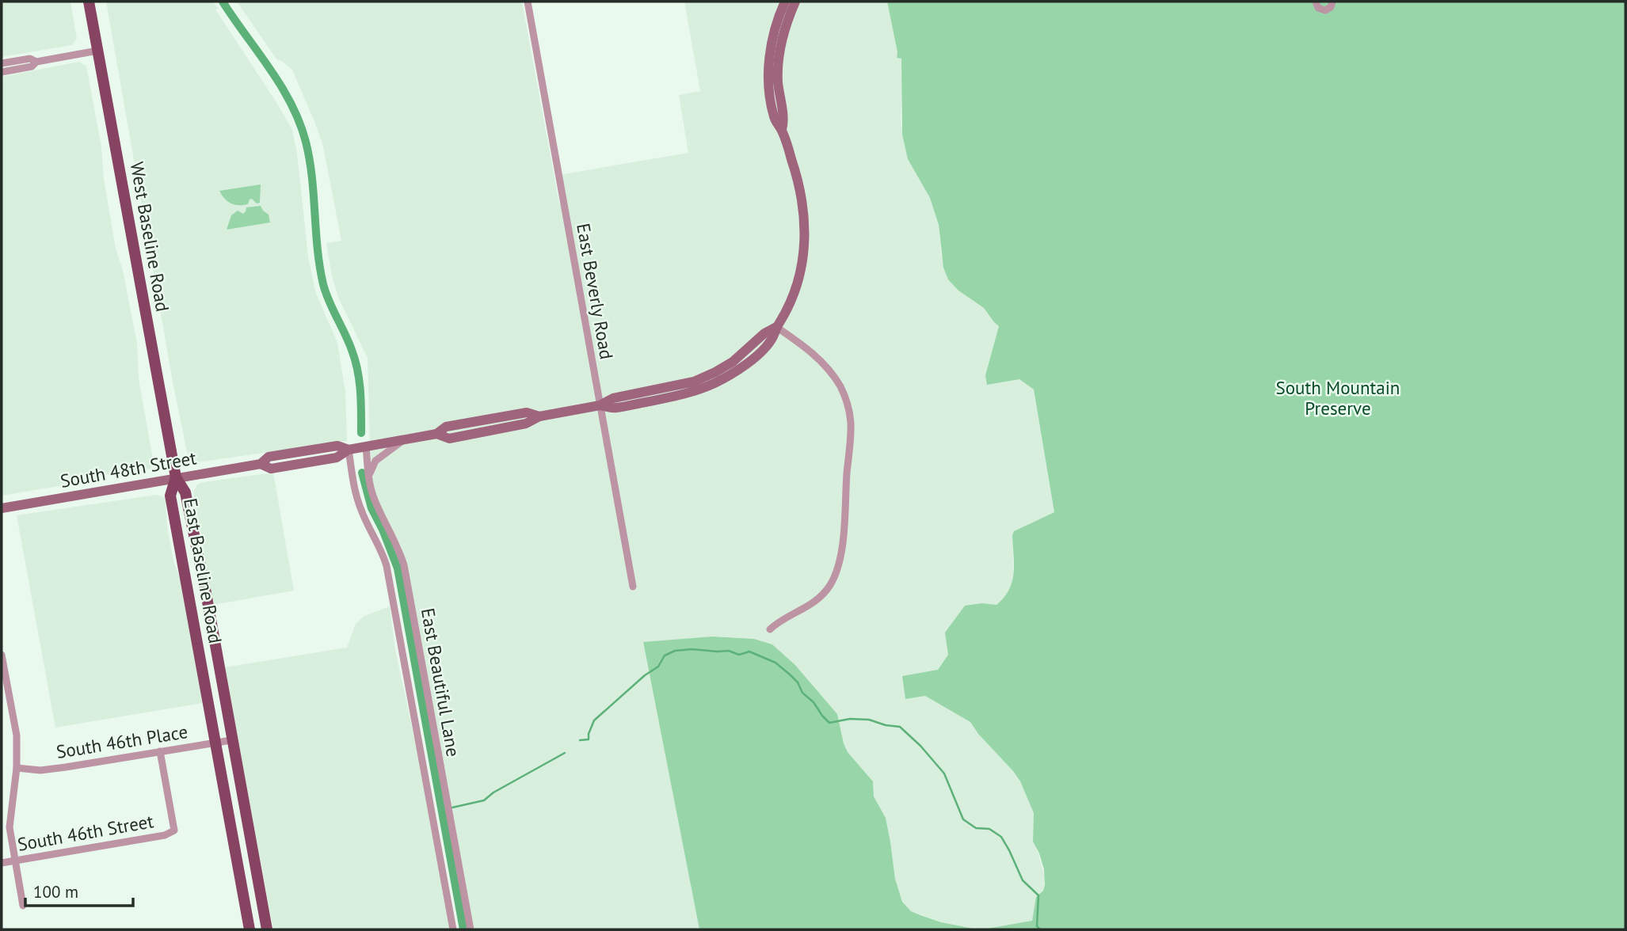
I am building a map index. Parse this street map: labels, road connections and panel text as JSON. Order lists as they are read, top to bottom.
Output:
{
  "streets": {
    "main road": ["West Baseline Road", "South 48th Street", "East Baseline Road"],
    "street": [
      "East Beverly Road",
      "East Beautiful Lane",
      "South 46th Place",
      "South 46th Street"
    ]
  },
  "crossings": [
    ["West Baseline Road", "South 48th Street"],
    ["West Baseline Road", "East Baseline Road"],
    ["East Beverly Road", "South 48th Street"],
    ["South 48th Street", "East Baseline Road"],
    ["South 48th Street", "East Beautiful Lane"],
    ["East Baseline Road", "South 46th Place"],
    ["South 46th Place", "South 46th Street"]
  ],
  "parks": ["South Mountain Preserve"],
  "scale_bar": "100 m"
}
